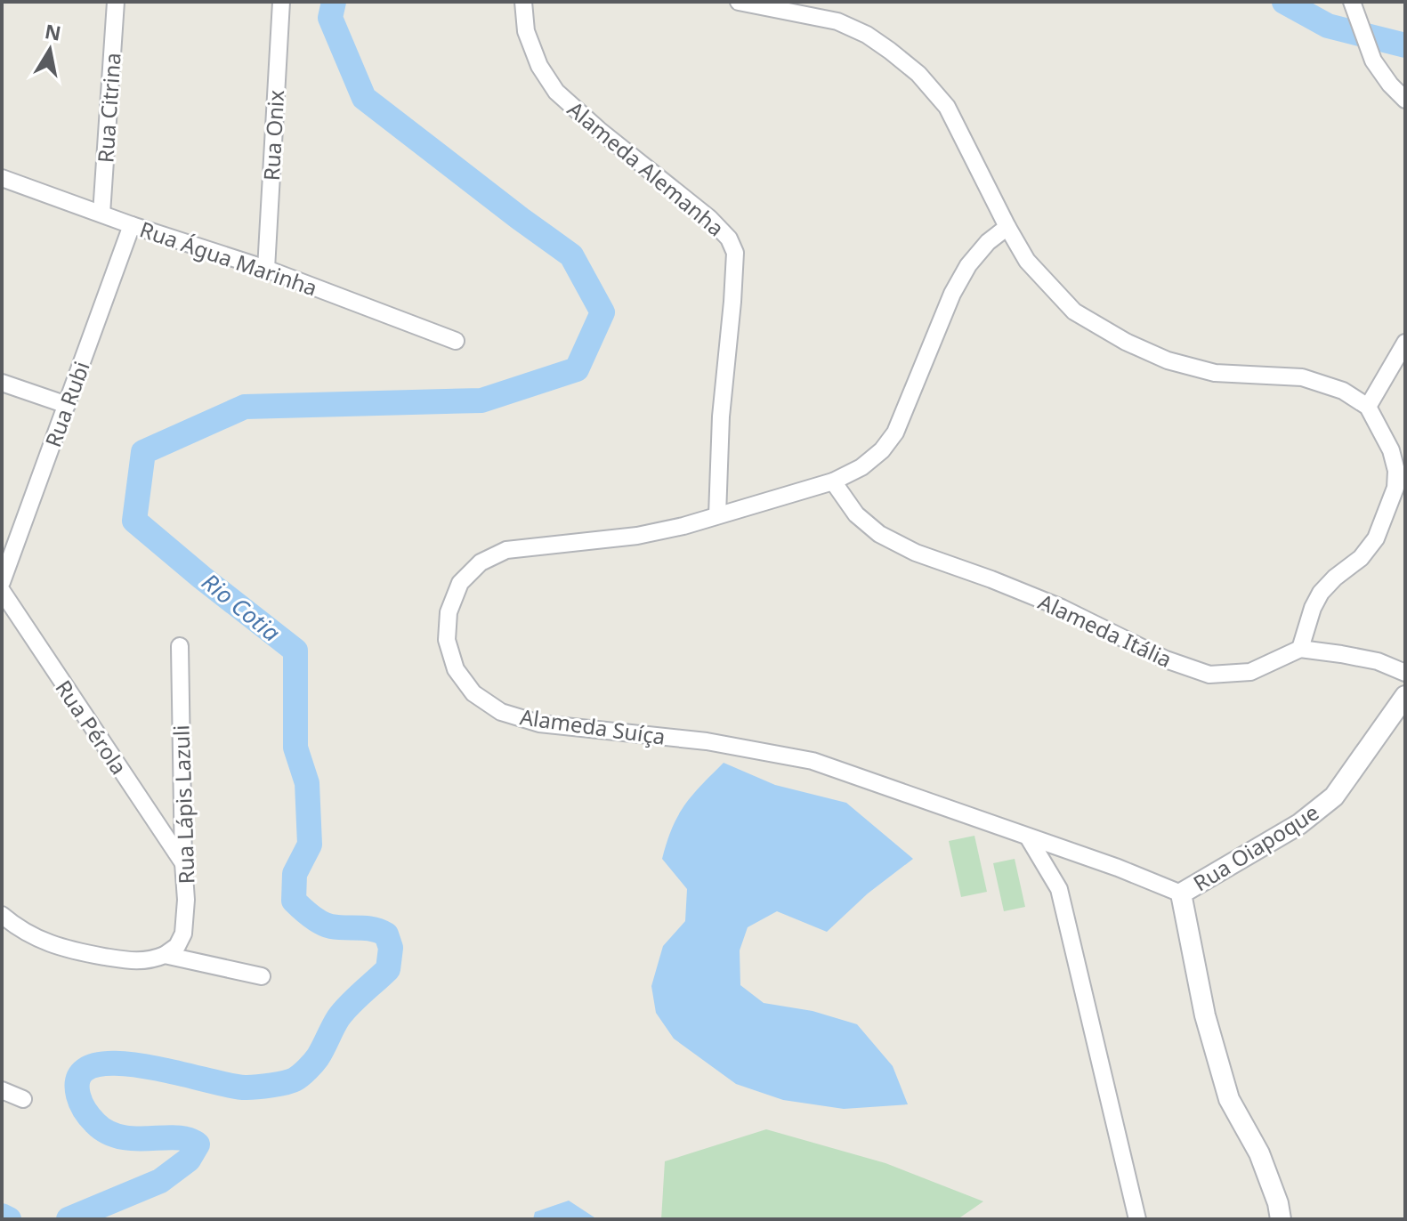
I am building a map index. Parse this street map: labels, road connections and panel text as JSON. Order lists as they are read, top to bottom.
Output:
{
  "streets": {
    "street": [
      "Rua Citrina",
      "Rua Onix",
      "Alameda Alemanha",
      "Rua Água Marinha",
      "Rua Rubi",
      "Alameda Itália",
      "Alameda Suíça",
      "Rua Pérola",
      "Rua Lápis Lazuli",
      "Rua Oiapoque"
    ]
  },
  "crossings": [
    ["Rua Citrina", "Rua Água Marinha"],
    ["Rua Onix", "Rua Água Marinha"],
    ["Alameda Alemanha", "Alameda Suíça"],
    ["Rua Água Marinha", "Rua Rubi"],
    ["Alameda Itália", "Alameda Suíça"],
    ["Alameda Suíça", "Rua Oiapoque"],
    ["Rua Pérola", "Rua Lápis Lazuli"]
  ],
  "water": ["Rio Cotia"],
  "north": "top"
}
